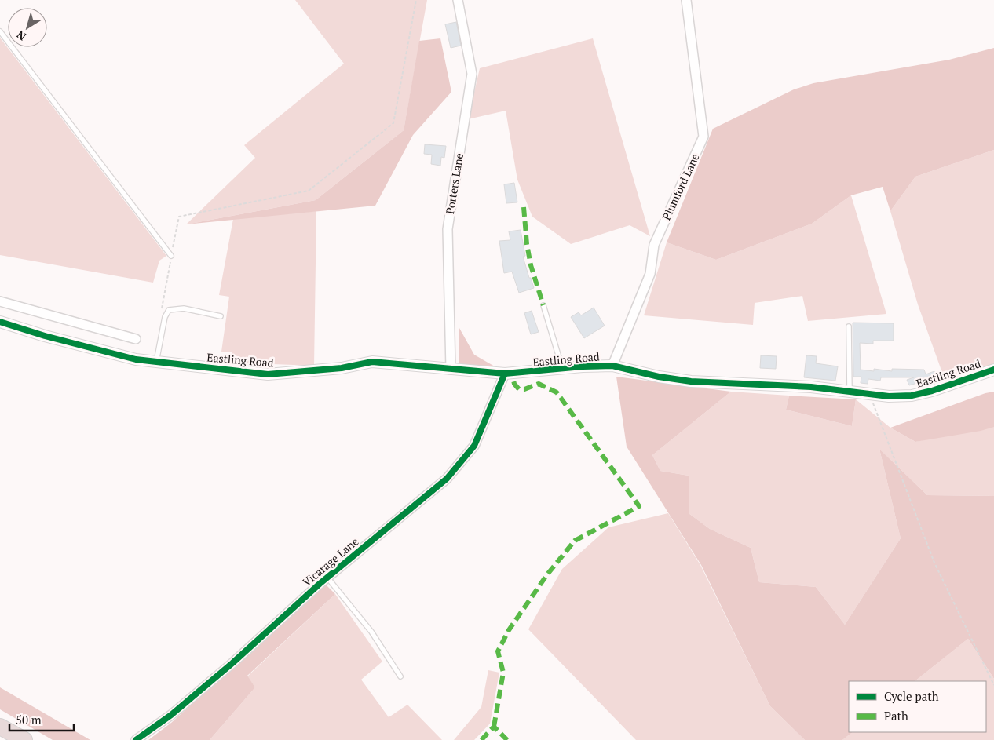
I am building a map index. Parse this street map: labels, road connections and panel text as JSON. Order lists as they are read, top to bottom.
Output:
{
  "streets": {
    "street": [
      "Porters Lane",
      "Plumford Lane",
      "Eastling Road",
      "Vicarage Lane"
    ]
  },
  "crossings": [
    ["Porters Lane", "Eastling Road"],
    ["Plumford Lane", "Eastling Road"],
    ["Eastling Road", "Vicarage Lane"]
  ],
  "legend": ["Cycle path", "Path"],
  "scale_bar": "50 m",
  "north": "bottom left"
}
